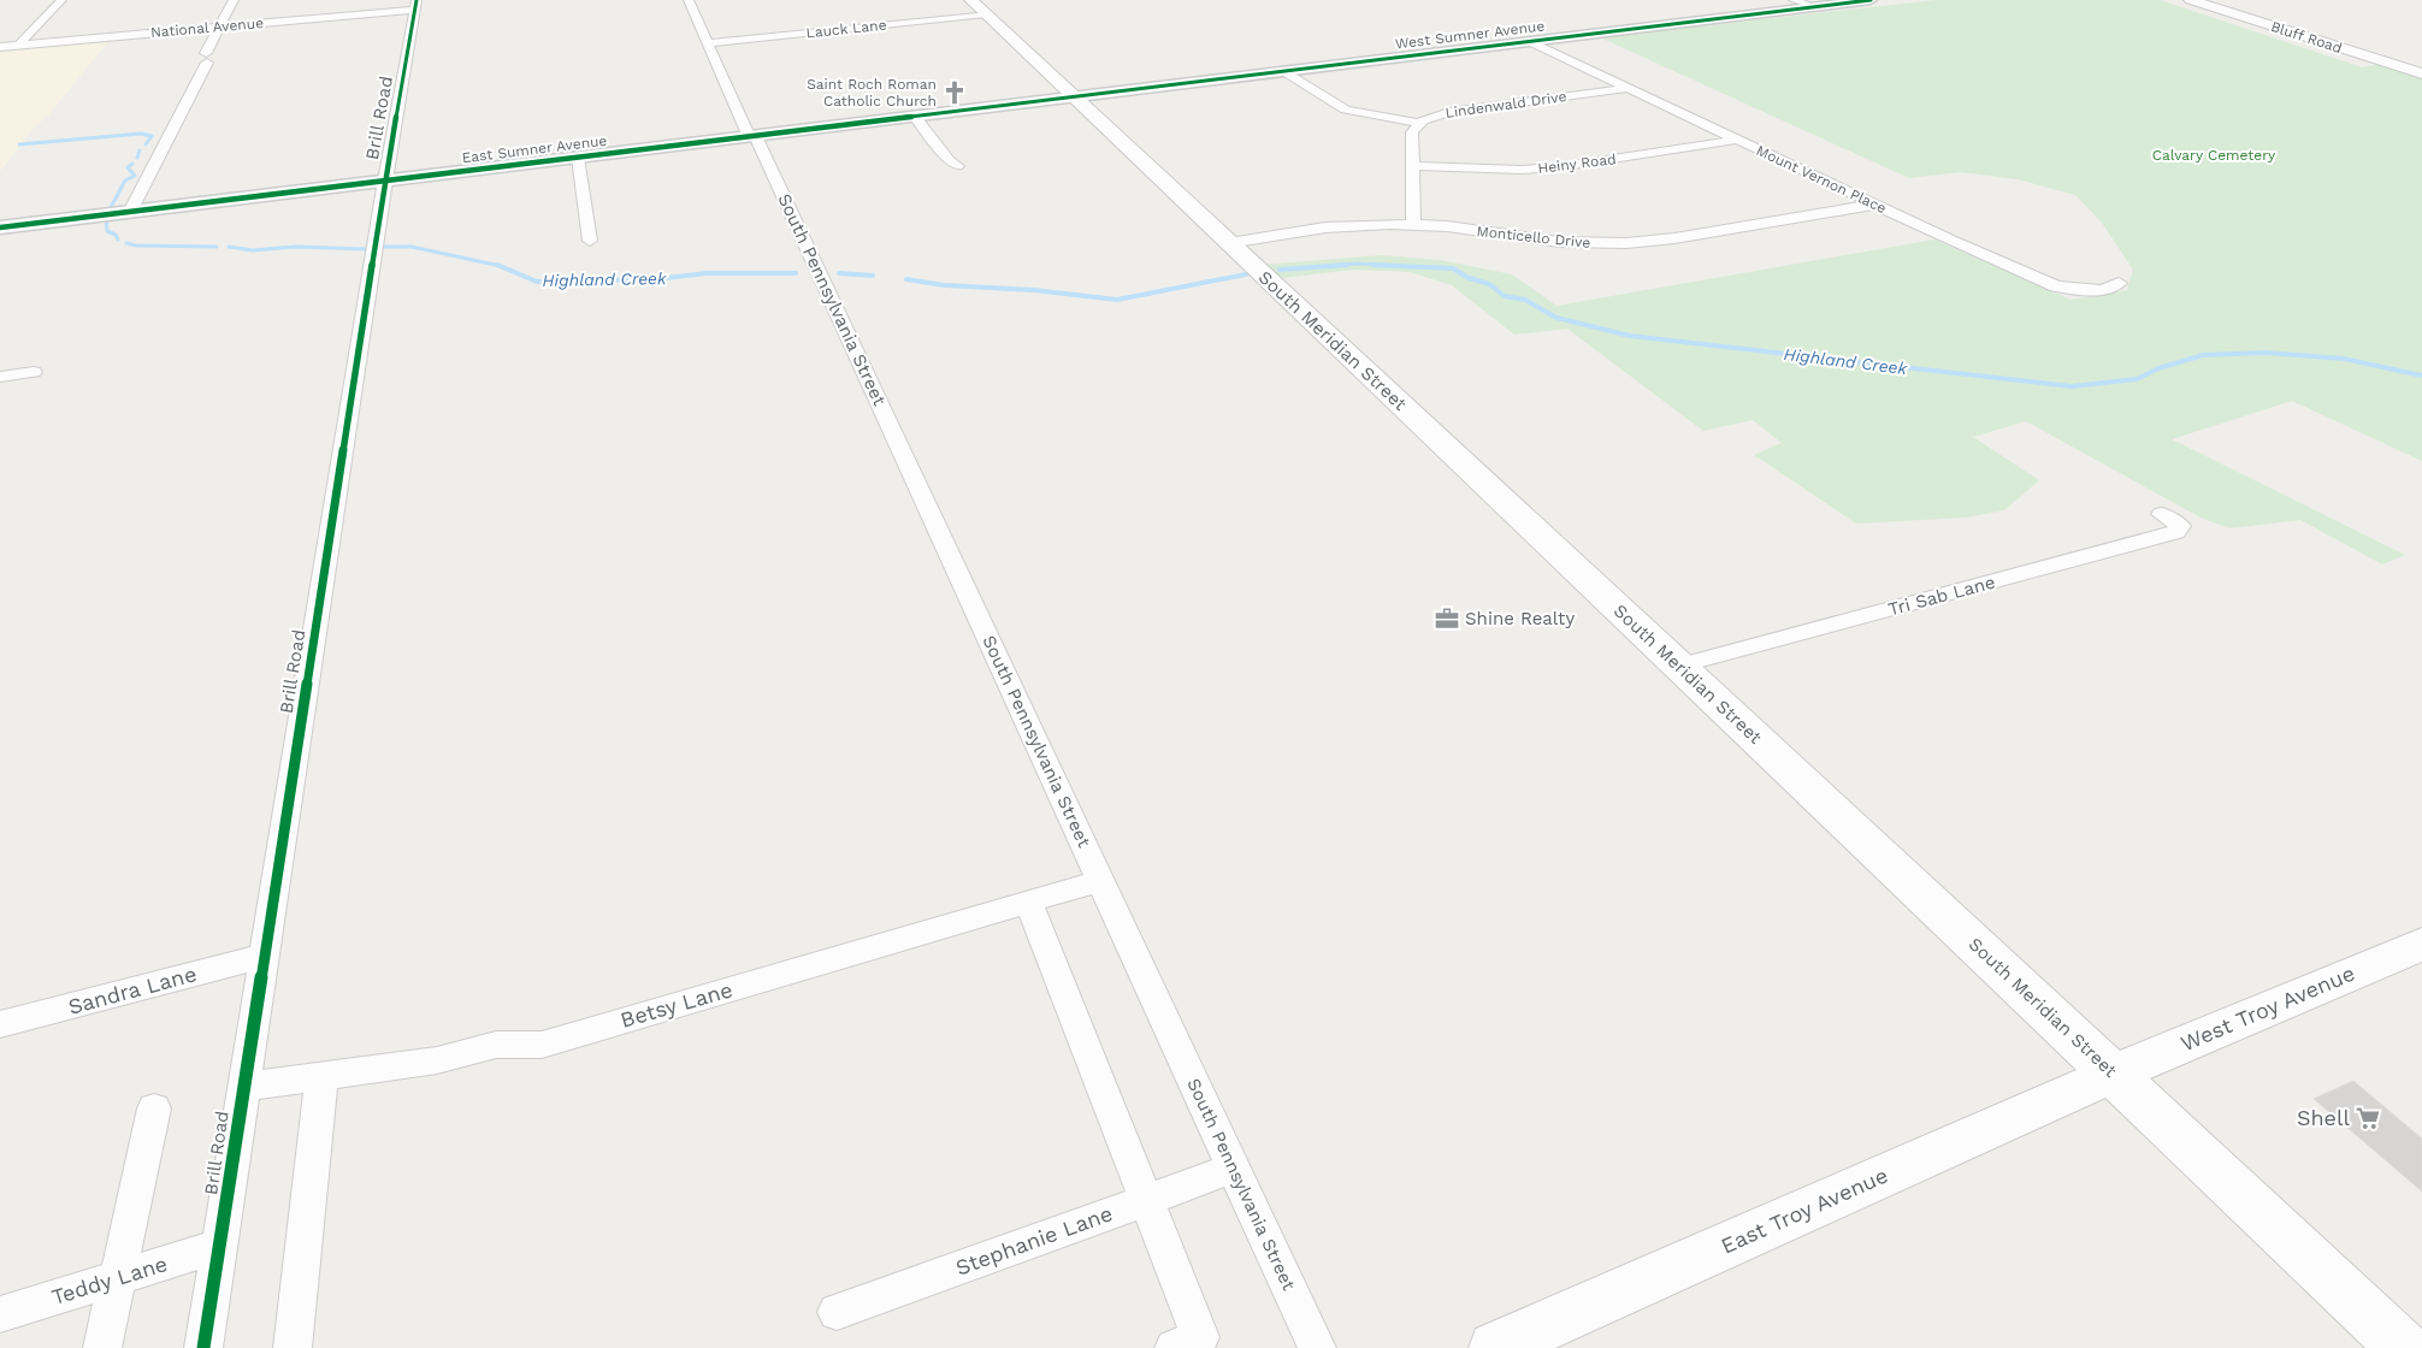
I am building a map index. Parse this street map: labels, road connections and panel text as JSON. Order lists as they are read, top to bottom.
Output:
{
  "streets": {
    "main road": [
      "Bluff Road",
      "South Meridian Street",
      "West Troy Avenue",
      "East Troy Avenue"
    ],
    "street": [
      "National Avenue",
      "Lauck Lane",
      "West Sumner Avenue",
      "Lindenwald Drive",
      "Brill Road",
      "East Sumner Avenue",
      "Heiny Road",
      "Mount Vernon Place",
      "Monticello Drive",
      "South Pennsylvania Street",
      "Tri Sab Lane",
      "Sandra Lane",
      "Betsy Lane",
      "Stephanie Lane",
      "Teddy Lane"
    ]
  },
  "crossings": [
    ["National Avenue", "Brill Road"],
    ["Lauck Lane", "South Pennsylvania Street"],
    ["Lauck Lane", "South Meridian Street"],
    ["West Sumner Avenue", "East Sumner Avenue"],
    ["West Sumner Avenue", "Mount Vernon Place"],
    ["West Sumner Avenue", "South Meridian Street"],
    ["Lindenwald Drive", "Mount Vernon Place"],
    ["Brill Road", "East Sumner Avenue"],
    ["Brill Road", "Sandra Lane"],
    ["Brill Road", "Betsy Lane"],
    ["Brill Road", "Teddy Lane"],
    ["East Sumner Avenue", "South Pennsylvania Street"],
    ["East Sumner Avenue", "South Meridian Street"],
    ["Heiny Road", "Mount Vernon Place"],
    ["Mount Vernon Place", "Monticello Drive"],
    ["Monticello Drive", "South Meridian Street"],
    ["South Pennsylvania Street", "Betsy Lane"],
    ["South Pennsylvania Street", "Stephanie Lane"],
    ["South Meridian Street", "Tri Sab Lane"],
    ["South Meridian Street", "West Troy Avenue"],
    ["South Meridian Street", "East Troy Avenue"],
    ["West Troy Avenue", "East Troy Avenue"]
  ],
  "water": ["Highland Creek"],
  "parks": ["Calvary Cemetery"],
  "places": {
    "church": ["Saint Roch Roman Catholic Church"],
    "office": ["Shine Realty"],
    "supermarket": ["Shell"]
  }
}
